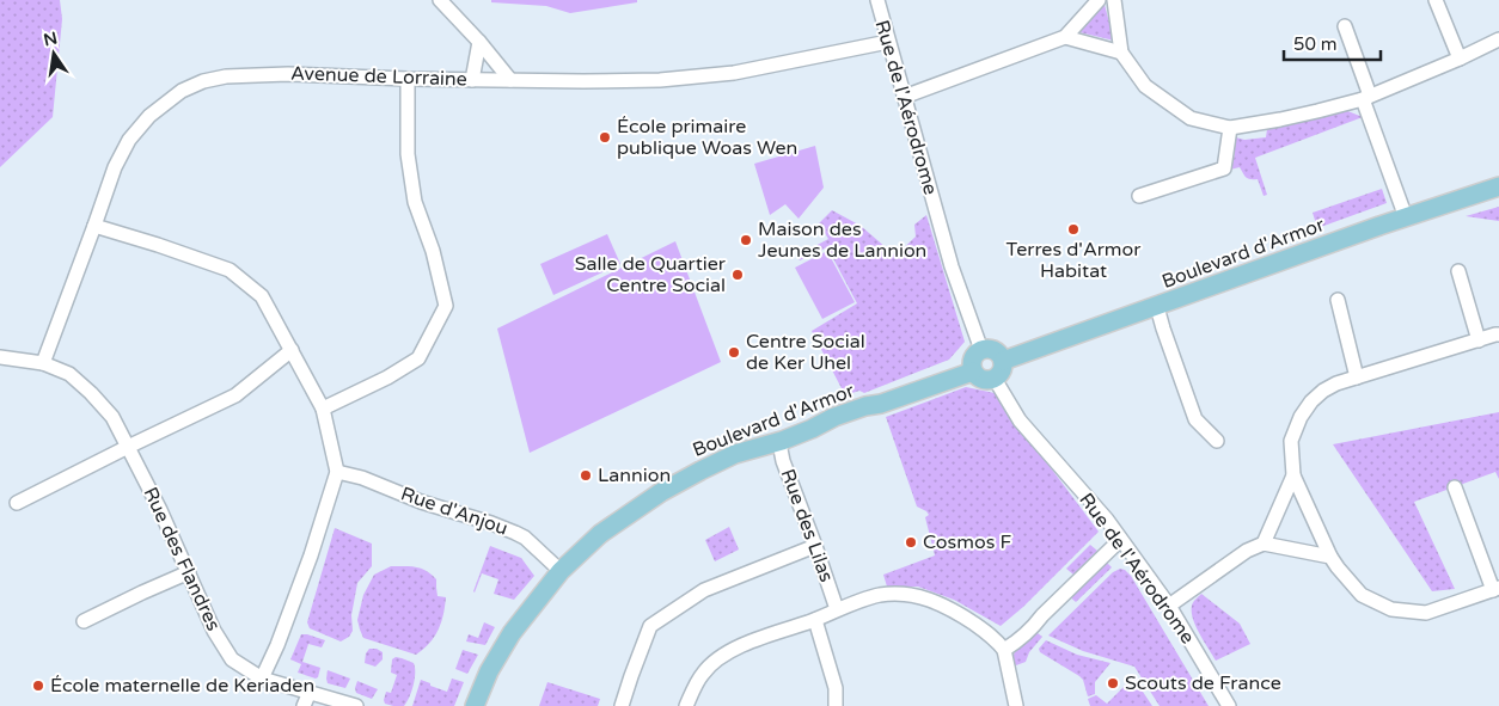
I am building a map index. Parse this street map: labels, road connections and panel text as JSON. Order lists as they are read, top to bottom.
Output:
{
  "streets": {
    "main road": ["Boulevard d'Armor"],
    "street": [
      "Avenue de Lorraine",
      "Rue de l'Aérodrome",
      "Rue d'Anjou",
      "Rue des Lilas",
      "Rue des Flandres"
    ]
  },
  "crossings": [
    ["Avenue de Lorraine", "Rue de l'Aérodrome"],
    ["Avenue de Lorraine", "Rue des Flandres"],
    ["Rue de l'Aérodrome", "Boulevard d'Armor"],
    ["Boulevard d'Armor", "Rue d'Anjou"],
    ["Boulevard d'Armor", "Rue des Lilas"]
  ],
  "places": [
    "École primaire publique Woas Wen",
    "Terres d'Armor Habitat",
    "Maison des Jeunes de Lannion",
    "Salle de Quartier Centre Social",
    "Centre Social de Ker Uhel",
    "Lannion",
    "Cosmos F",
    "Scouts de France",
    "École maternelle de Keriaden"
  ],
  "scale_bar": "50 m",
  "north": "top"
}
